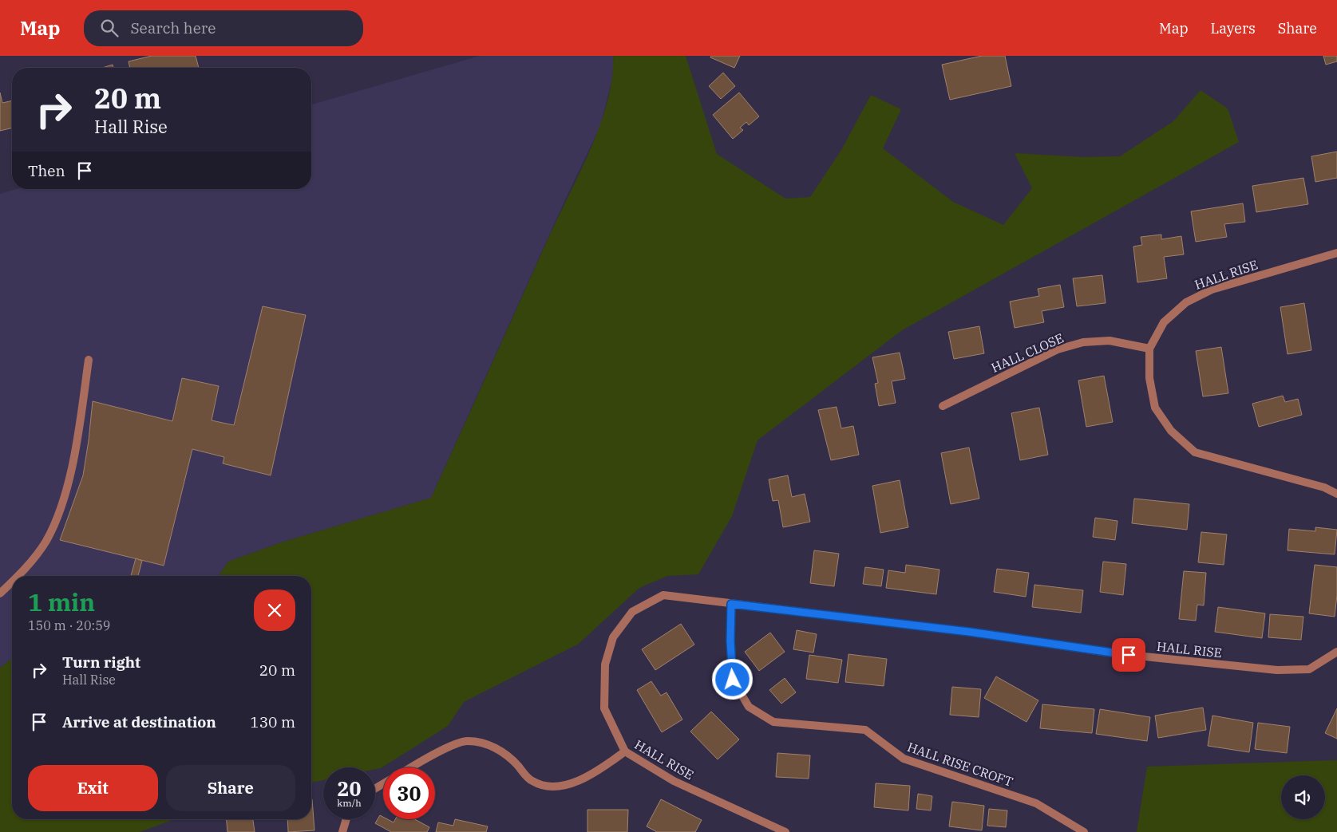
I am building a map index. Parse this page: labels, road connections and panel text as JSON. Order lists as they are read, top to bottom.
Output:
{
  "streets": {
    "street": ["HALL RISE", "HALL CLOSE", "HALL RISE CROFT"]
  },
  "crossings": [
    ["HALL RISE", "HALL CLOSE"],
    ["HALL RISE", "HALL RISE CROFT"]
  ],
  "page": {
    "header": "Map",
    "search": "Search here",
    "nav": ["Map", "Layers", "Share"],
    "turn": ["20 m", "Hall Rise"],
    "then": "Then",
    "heading": ["1 min", "150 m · 20:59"],
    "list": [
      {
        "name": "Turn right",
        "note": "Hall Rise",
        "value": "20 m"
      },
      {
        "name": "Arrive at destination",
        "value": "130 m"
      }
    ],
    "buttons": ["Exit", "Share"],
    "speed": "20 km/h",
    "limit": "30"
  }
}
